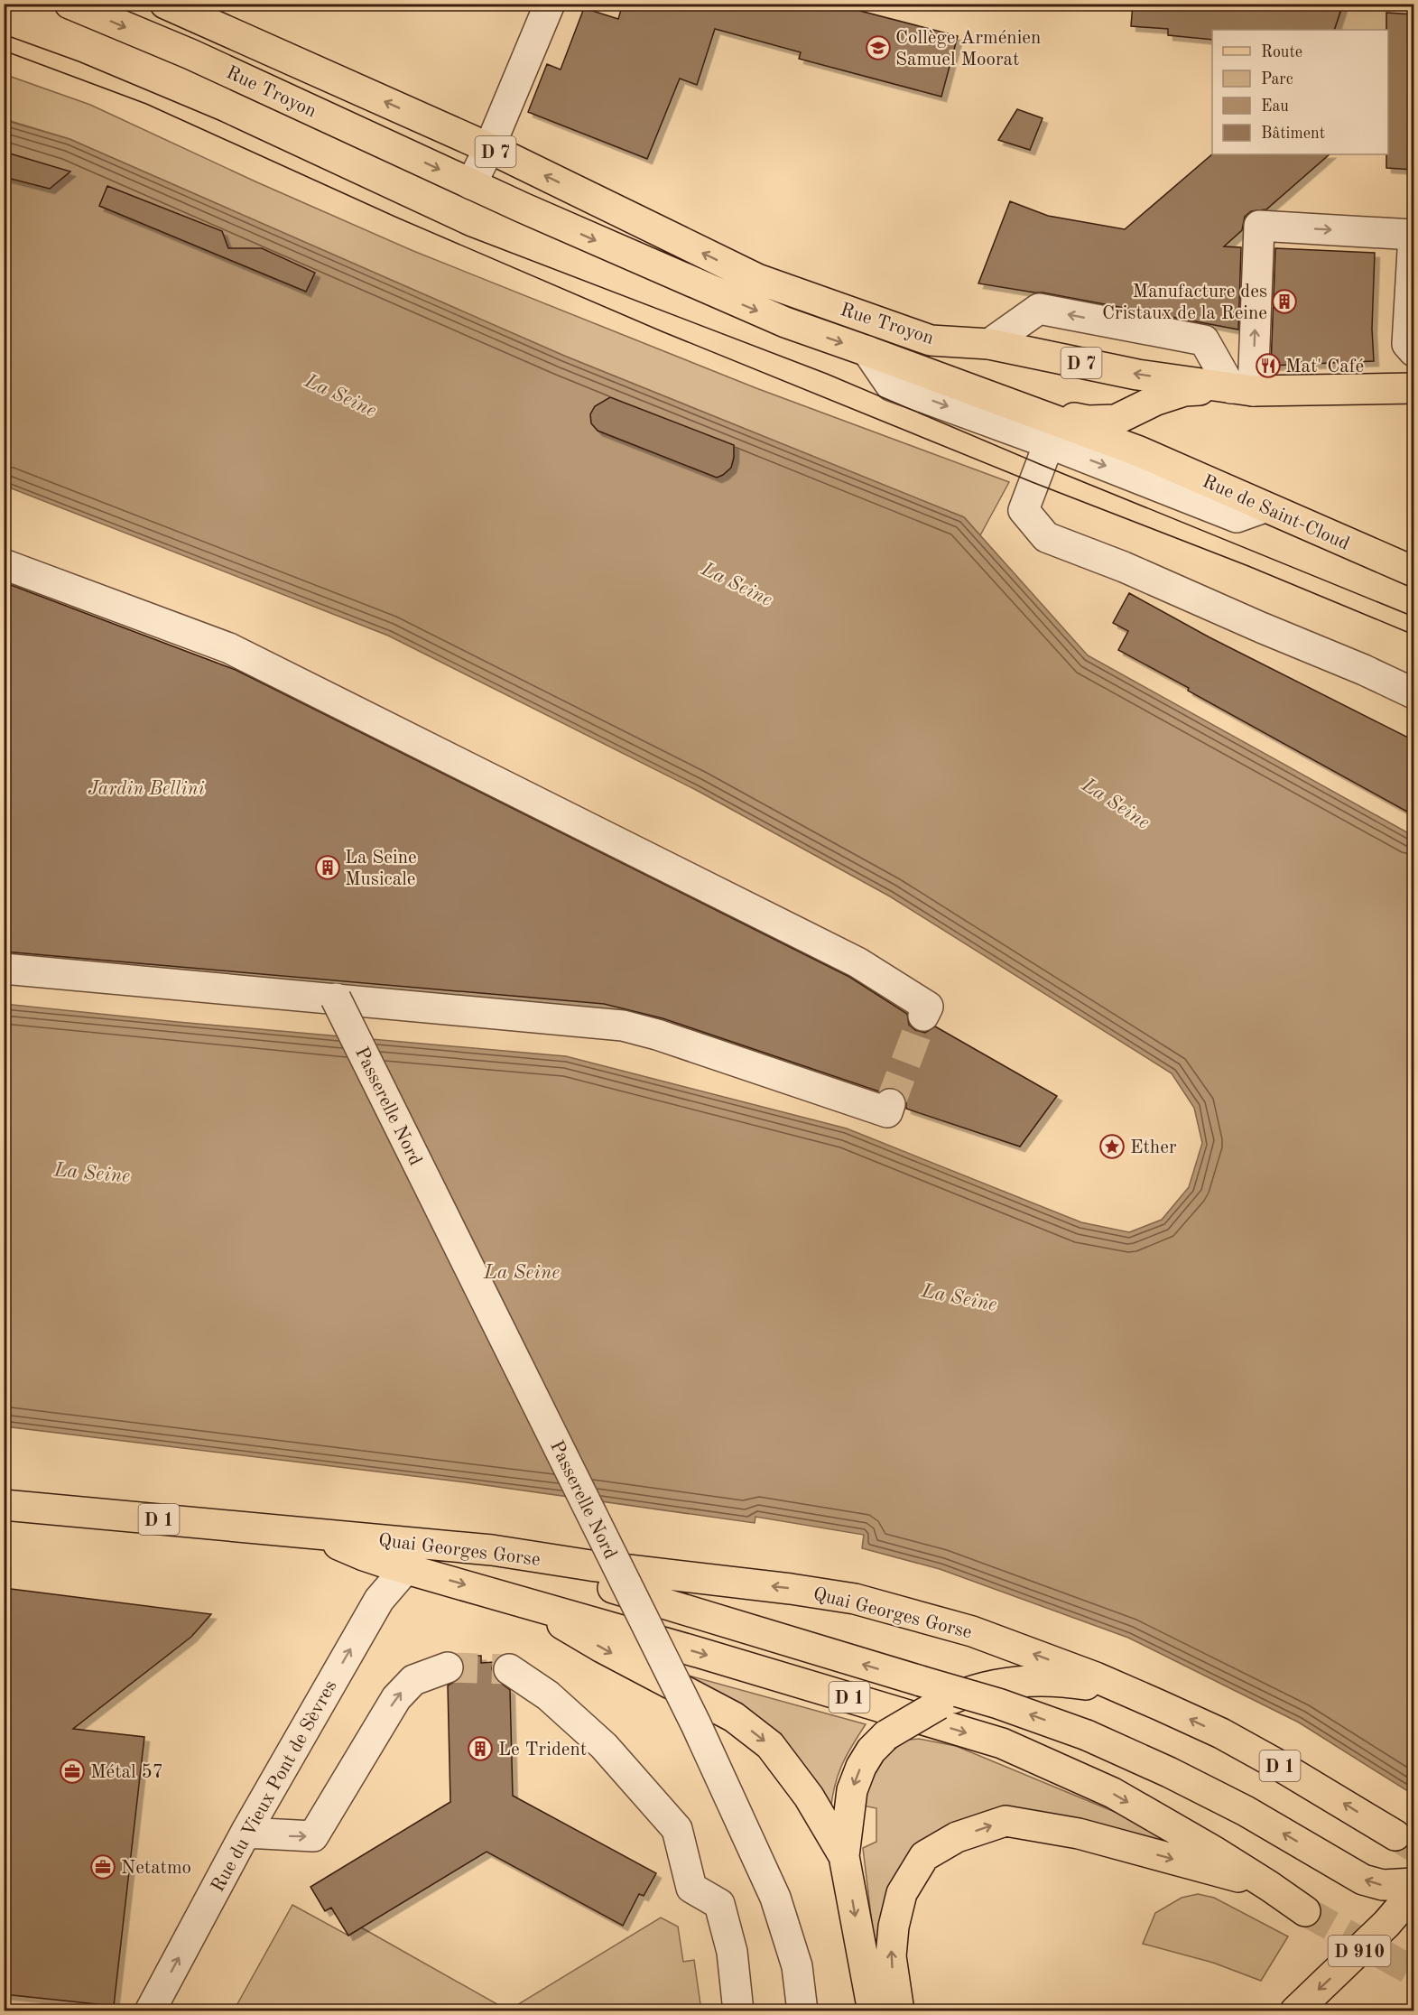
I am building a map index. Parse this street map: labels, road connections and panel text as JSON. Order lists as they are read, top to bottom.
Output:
{
  "streets": {
    "main road": [
      "Rue Troyon",
      "D 7",
      "Rue de Saint-Cloud",
      "D 1",
      "Quai Georges Gorse",
      "D 910"
    ],
    "street": ["Passerelle Nord", "Rue du Vieux Pont de Sèvres"]
  },
  "crossings": [
    ["Rue Troyon", "D 7"],
    ["Rue Troyon", "Rue de Saint-Cloud"],
    ["D 1", "Quai Georges Gorse"],
    ["Quai Georges Gorse", "Rue du Vieux Pont de Sèvres"]
  ],
  "one_way": ["Rue du Vieux Pont de Sèvres"],
  "water": ["La Seine"],
  "parks": ["Jardin Bellini"],
  "places": {
    "school or university": ["Collège Arménien Samuel Moorat"],
    "building": ["Manufacture des Cristaux de la Reine", "La Seine Musicale", "Le Trident"],
    "restaurant": ["Mat' Café"],
    "place": ["Ether"],
    "office": ["Métal 57", "Netatmo"]
  },
  "legend": [
    "Route",
    "Parc",
    "Eau",
    "Bâtiment"
  ]
}
